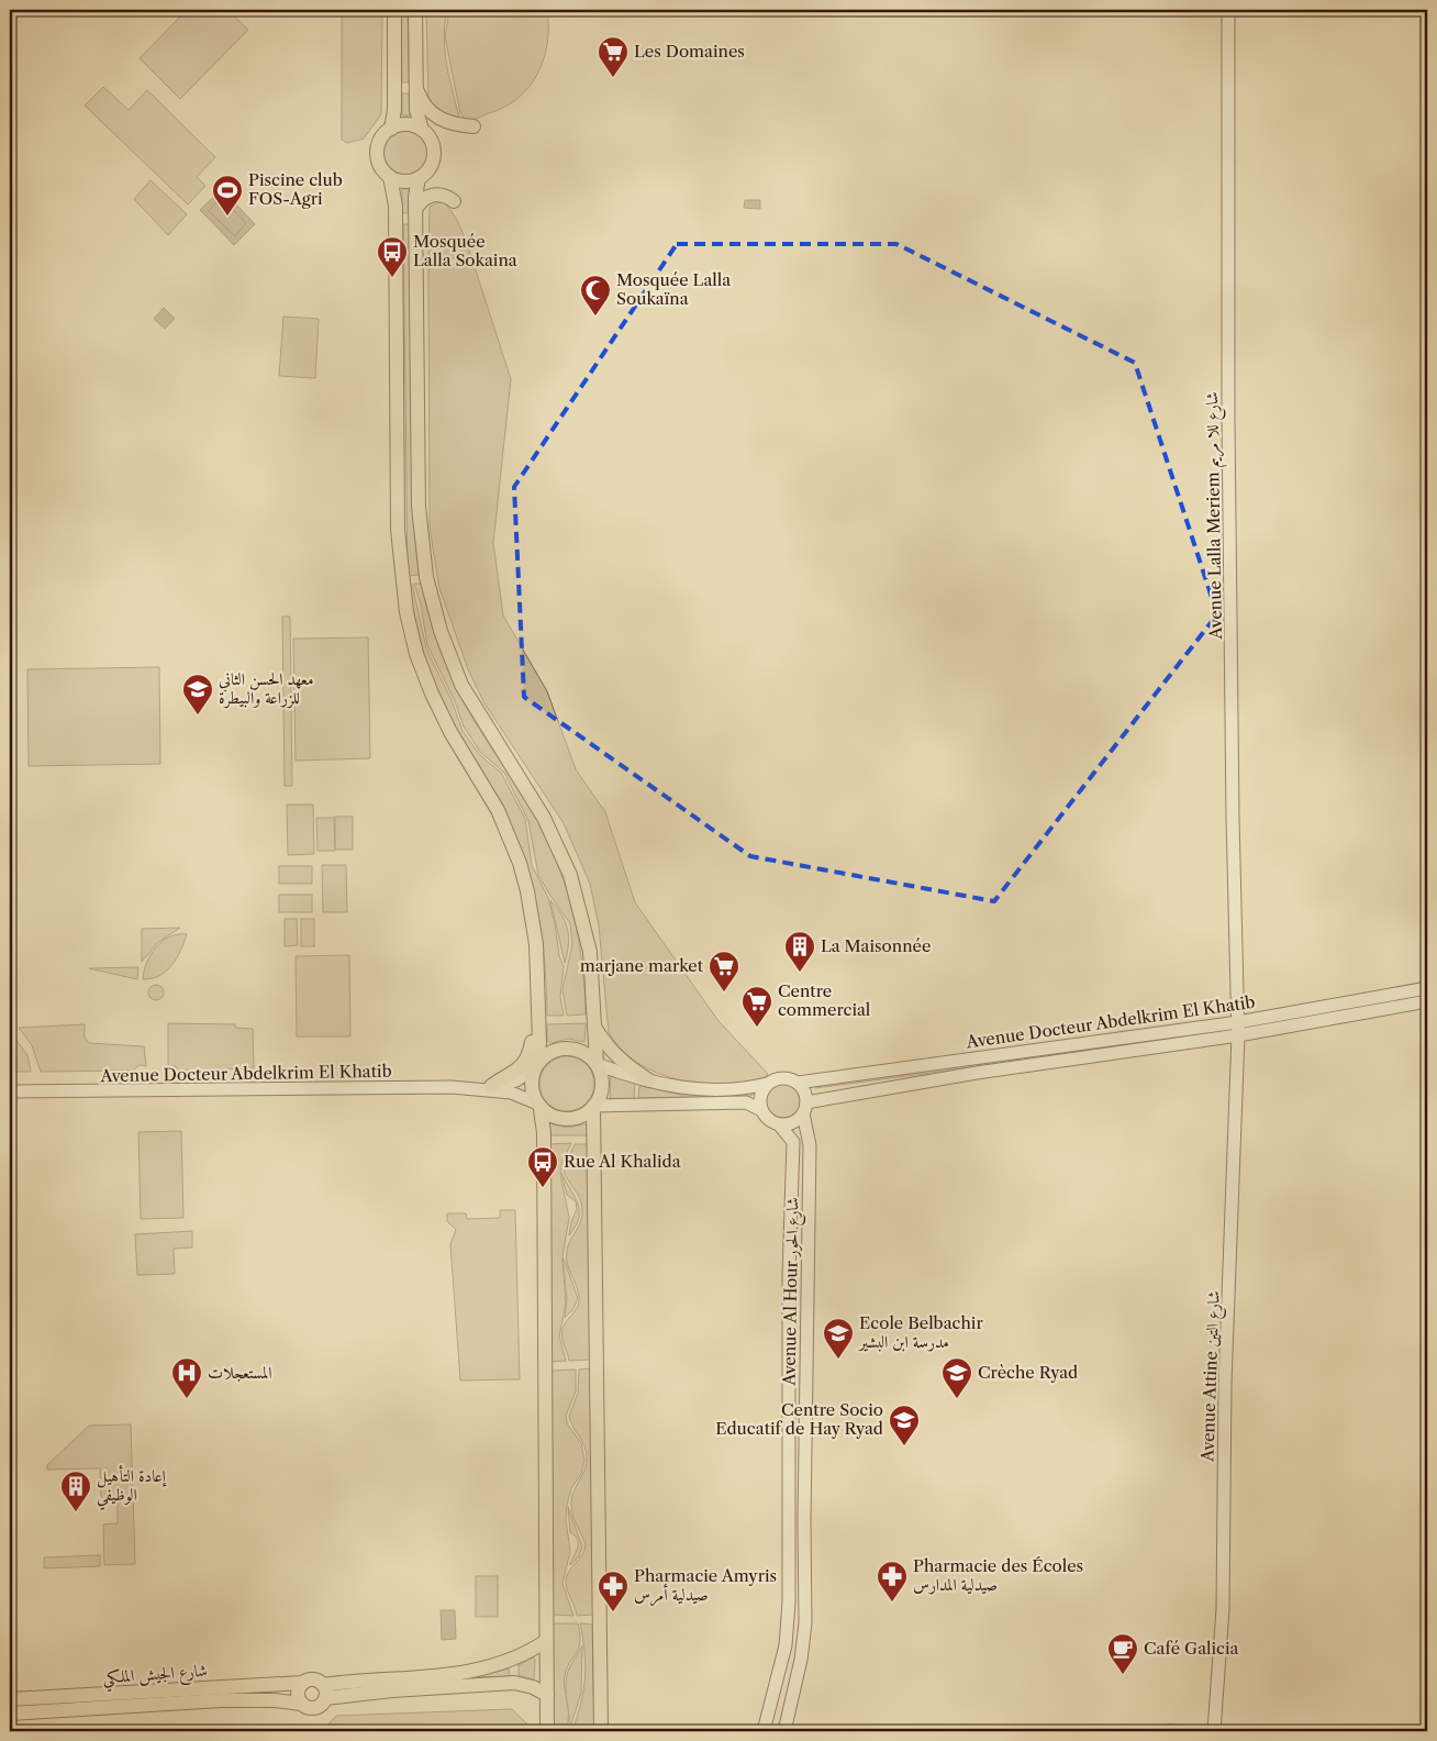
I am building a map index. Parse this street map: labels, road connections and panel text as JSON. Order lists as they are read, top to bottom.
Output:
{
  "streets": {
    "main road": ["شارع الجيش الملكي"],
    "street": [
      "Avenue Lalla Meriem شارع للا مريم",
      "Avenue Docteur Abdelkrim El Khatib",
      "Avenue Al Hour شارع الحور",
      "Avenue Attine شارع التين"
    ]
  },
  "crossings": [
    ["Avenue Lalla Meriem شارع للا مريم", "Avenue Docteur Abdelkrim El Khatib"],
    ["Avenue Lalla Meriem شارع للا مريم", "Avenue Attine شارع التين"],
    ["Avenue Docteur Abdelkrim El Khatib", "Avenue Al Hour شارع الحور"],
    ["Avenue Docteur Abdelkrim El Khatib", "Avenue Attine شارع التين"]
  ],
  "places": {
    "supermarket": ["Les Domaines", "marjane market", "Centre commercial"],
    "sports": ["Piscine club FOS-Agri"],
    "bus stop": ["Mosquée Lalla Sokaina", "Rue Al Khalida"],
    "mosque": ["Mosquée Lalla Soukaïna"],
    "school or university": [
      "معهد الحسن الثاني للزراعة والبيطرة",
      "Ecole Belbachir مدرسة ابن البشير",
      "Crèche Ryad",
      "Centre Socio Educatif de Hay Ryad"
    ],
    "building": ["La Maisonnée", "إعادة التأهيل الوظيفي"],
    "hospital": ["المستعجلات"],
    "pharmacy": ["Pharmacie des Écoles صيدلية المدارس", "Pharmacie Amyris صيدلية أمرس"],
    "cafe": ["Café Galicia"]
  }
}
